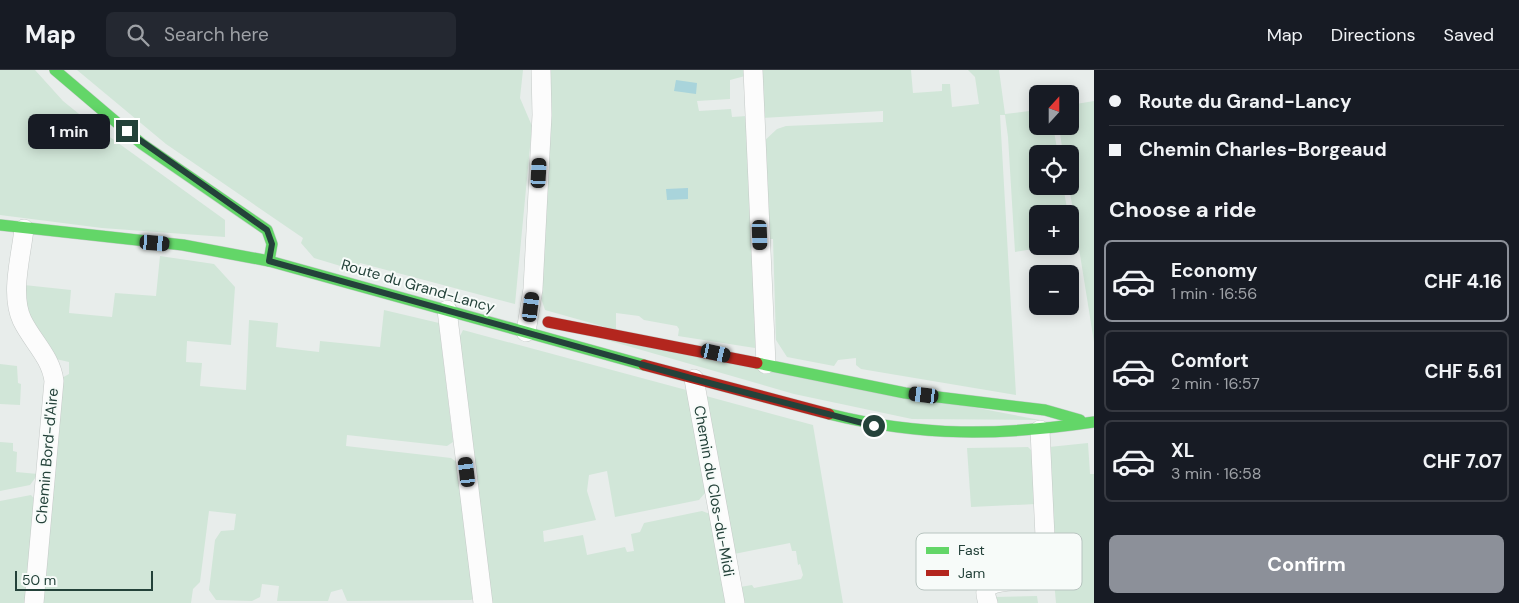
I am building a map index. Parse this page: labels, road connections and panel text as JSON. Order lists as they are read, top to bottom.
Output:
{
  "streets": {
    "street": ["Route du Grand-Lancy", "Chemin Bord-d'Aire", "Chemin du Clos-du-Midi"]
  },
  "crossings": [
    ["Route du Grand-Lancy", "Chemin Bord-d'Aire"],
    ["Route du Grand-Lancy", "Chemin du Clos-du-Midi"]
  ],
  "legend": ["Fast", "Jam"],
  "scale_bar": "50 m",
  "north": "top",
  "page": {
    "header": "Map",
    "search": "Search here",
    "nav": ["Map", "Directions", "Saved"],
    "banner": ["Route du Grand-Lancy", "Chemin Charles-Borgeaud"],
    "map_buttons": ["+", "−"],
    "bubble": "1 min",
    "heading": "Choose a ride",
    "list": [
      {
        "name": "Economy",
        "note": "1 min · 16:56",
        "value": "CHF 4.16"
      },
      {
        "name": "Comfort",
        "note": "2 min · 16:57",
        "value": "CHF 5.61"
      },
      {
        "name": "XL",
        "note": "3 min · 16:58",
        "value": "CHF 7.07"
      }
    ],
    "buttons": "Confirm",
    "scale": "50 m"
  }
}
